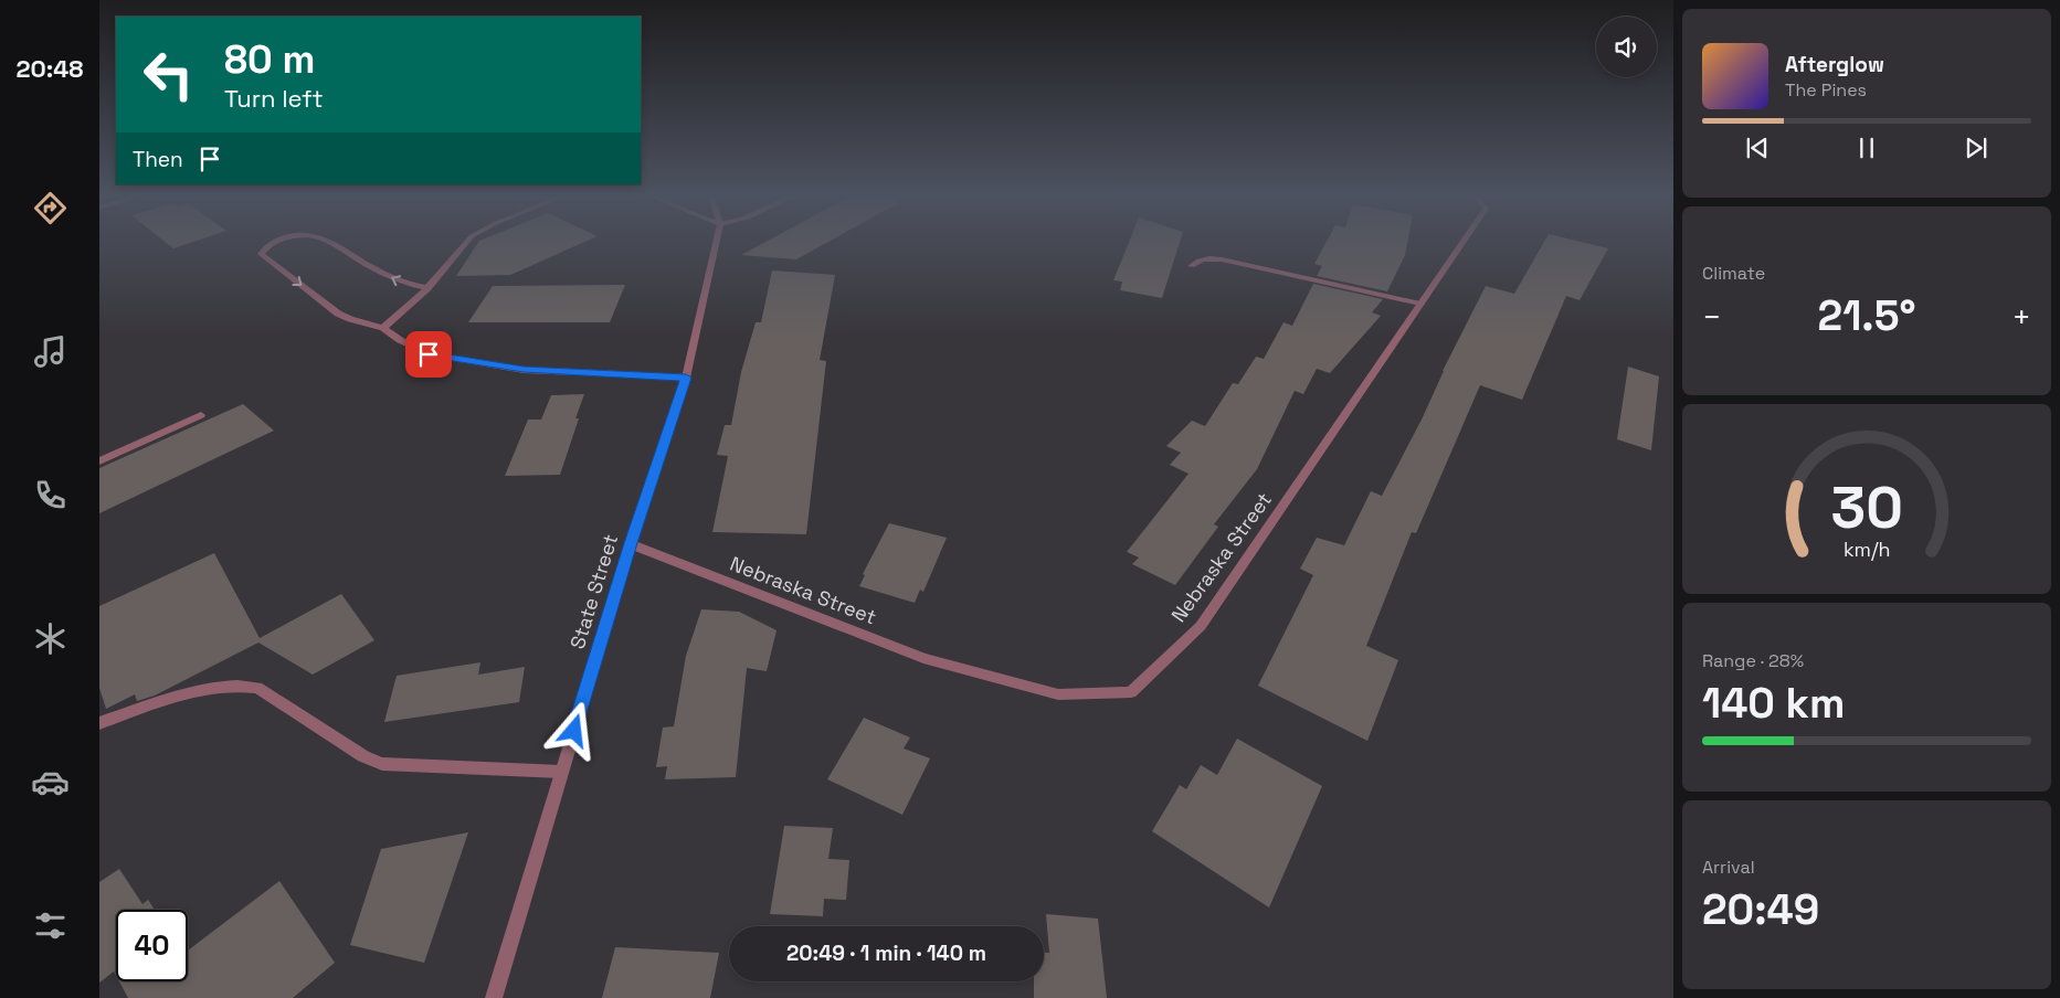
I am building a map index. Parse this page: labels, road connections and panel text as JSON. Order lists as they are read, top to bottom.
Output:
{
  "streets": {
    "street": ["Nebraska Street", "State Street"]
  },
  "crossings": [
    ["Nebraska Street", "State Street"]
  ],
  "page": {
    "tabs": "20:48",
    "turn": ["80 m", "Turn left"],
    "song": ["Afterglow", "The Pines"],
    "then": "Then",
    "tile": [
      "Climate",
      ["Range · 28%", "140 km"],
      ["Arrival", "20:49"]
    ],
    "heat": ["−", "21.5°", "+"],
    "limit": "40",
    "trip": "20:49 · 1 min · 140 m",
    "gauge": ["30", "km/h"]
  }
}
